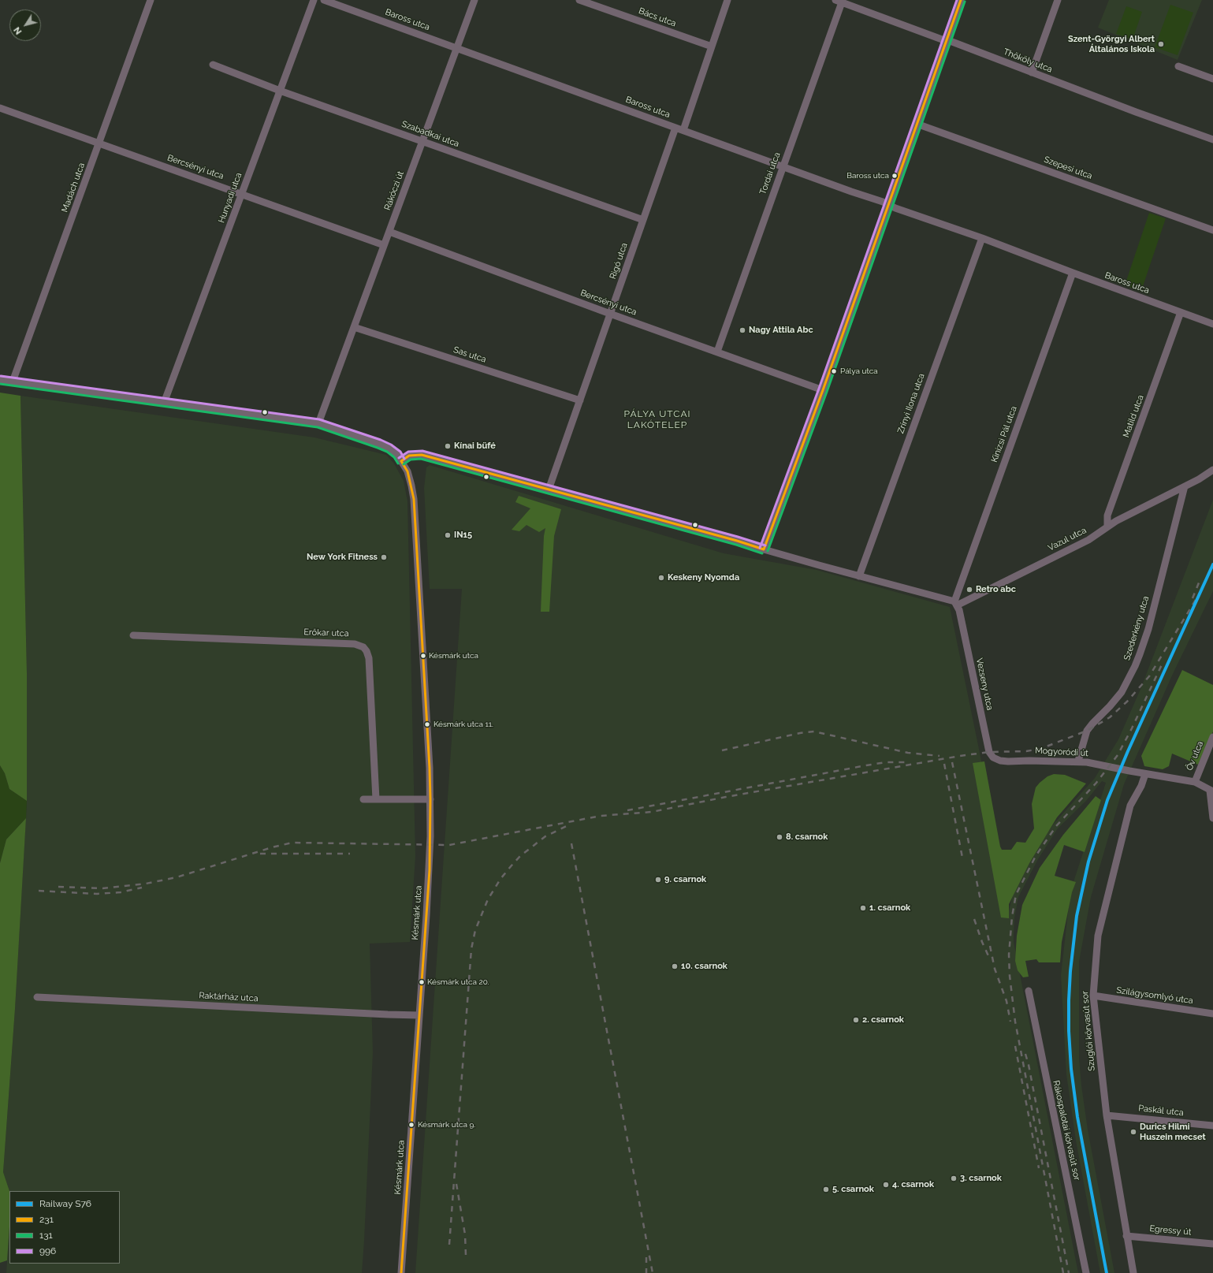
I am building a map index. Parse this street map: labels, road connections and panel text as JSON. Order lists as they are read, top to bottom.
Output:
{
  "streets": {
    "street": [
      "Bács utca",
      "Baross utca",
      "Thököly utca",
      "Szabadkai utca",
      "Bercsényi utca",
      "Szepesi utca",
      "Tordai utca",
      "Madách utca",
      "Rákóczi út",
      "Hunyadi utca",
      "Rigó utca",
      "Sas utca",
      "Zrínyi Ilona utca",
      "Matild utca",
      "Kinizsi Pál utca",
      "Vazul utca",
      "Szederkény utca",
      "Erőkar utca",
      "Vezseny utca",
      "Mogyoródi út",
      "Öv utca",
      "Késmárk utca",
      "Szilágysomlyó utca",
      "Raktárház utca",
      "Szuglói körvasút sor",
      "Paskál utca",
      "Rákospalotai körvasút sor",
      "Egressy út"
    ]
  },
  "crossings": [
    ["Baross utca", "Tordai utca"],
    ["Baross utca", "Rákóczi út"],
    ["Baross utca", "Rigó utca"],
    ["Baross utca", "Zrínyi Ilona utca"],
    ["Baross utca", "Matild utca"],
    ["Baross utca", "Kinizsi Pál utca"],
    ["Thököly utca", "Tordai utca"],
    ["Szabadkai utca", "Rákóczi út"],
    ["Szabadkai utca", "Hunyadi utca"],
    ["Szabadkai utca", "Rigó utca"],
    ["Bercsényi utca", "Tordai utca"],
    ["Bercsényi utca", "Madách utca"],
    ["Bercsényi utca", "Rákóczi út"],
    ["Bercsényi utca", "Hunyadi utca"],
    ["Bercsényi utca", "Rigó utca"],
    ["Madách utca", "Késmárk utca"],
    ["Rákóczi út", "Sas utca"],
    ["Rákóczi út", "Késmárk utca"],
    ["Hunyadi utca", "Késmárk utca"],
    ["Rigó utca", "Sas utca"],
    ["Matild utca", "Vazul utca"],
    ["Kinizsi Pál utca", "Vazul utca"],
    ["Kinizsi Pál utca", "Vezseny utca"],
    ["Vazul utca", "Szederkény utca"],
    ["Vazul utca", "Vezseny utca"],
    ["Szederkény utca", "Mogyoródi út"],
    ["Vezseny utca", "Mogyoródi út"],
    ["Mogyoródi út", "Öv utca"],
    ["Mogyoródi út", "Szuglói körvasút sor"],
    ["Késmárk utca", "Raktárház utca"],
    ["Szilágysomlyó utca", "Szuglói körvasút sor"],
    ["Szuglói körvasút sor", "Paskál utca"],
    ["Szuglói körvasút sor", "Egressy út"]
  ],
  "districts": ["PÁLYA UTCAI LAKÓTELEP"],
  "places": [
    "Szent-Györgyi Albert Általános Iskola",
    "Baross utca",
    "Nagy Attila Abc",
    "Pálya utca",
    "Kínai büfé",
    "IN15",
    "New York Fitness",
    "Keskeny Nyomda",
    "Retro abc",
    "Késmárk utca",
    "Késmárk utca 11.",
    "8. csarnok",
    "9. csarnok",
    "1. csarnok",
    "10. csarnok",
    "Késmárk utca 20.",
    "2. csarnok",
    "Késmárk utca 9.",
    "Durics Hilmi Huszein mecset",
    "3. csarnok",
    "4. csarnok",
    "5. csarnok"
  ],
  "lines": [
    "transit line 231",
    "transit line 996",
    "transit line 131",
    "rail line S76"
  ],
  "legend": [
    "Railway S76",
    "231",
    "131",
    "996"
  ],
  "north": "bottom left"
}
